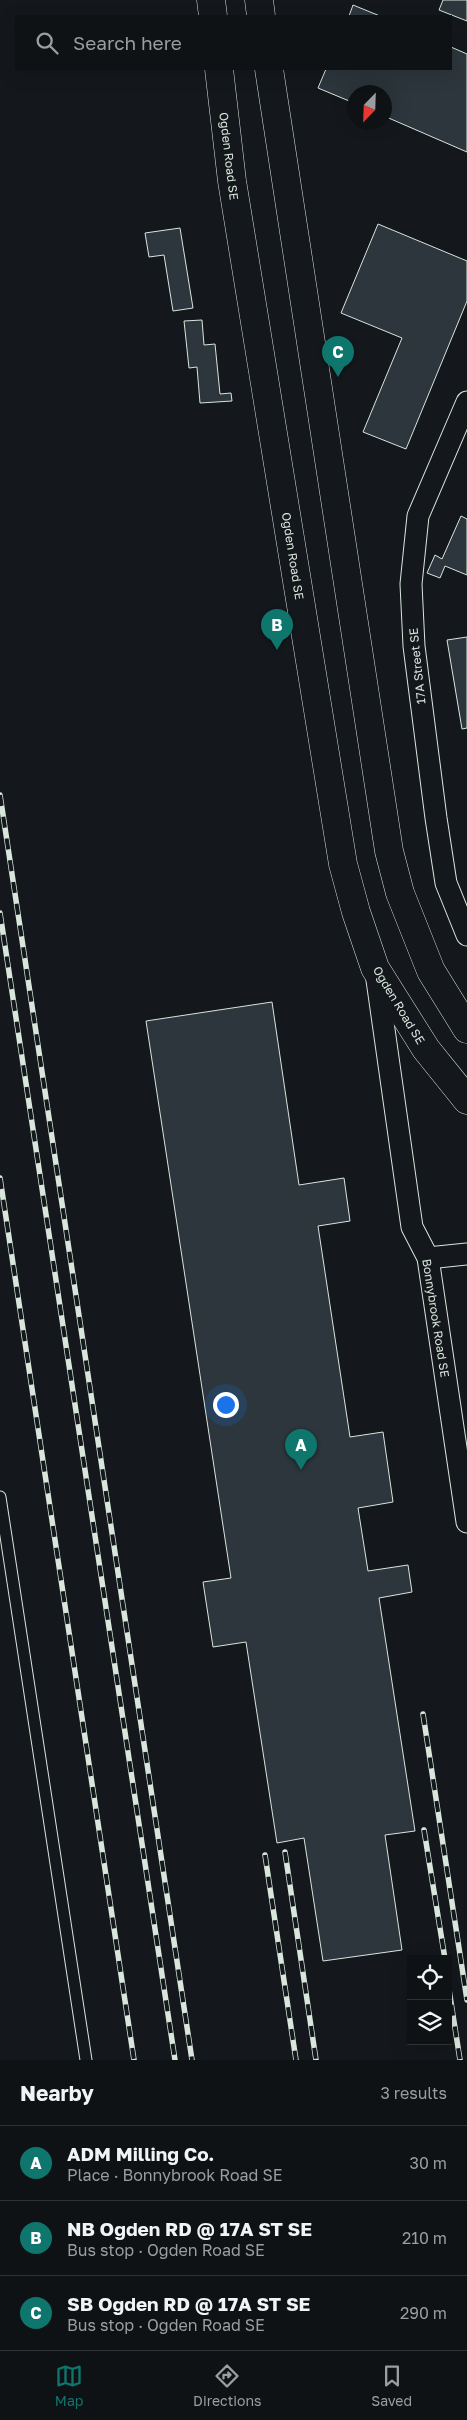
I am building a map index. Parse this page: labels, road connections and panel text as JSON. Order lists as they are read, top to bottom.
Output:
{
  "streets": {
    "street": ["Ogden Road SE", "17A Street SE", "Bonnybrook Road SE"]
  },
  "crossings": [
    ["Ogden Road SE", "Bonnybrook Road SE"]
  ],
  "north": "bottom left",
  "page": {
    "search": "Search here",
    "pins": ["C", "B", "A"],
    "heading": ["Nearby", "3 results"],
    "list": [
      {
        "mark": "A",
        "name": "ADM Milling Co.",
        "note": "Place · Bonnybrook Road SE",
        "value": "30 m"
      },
      {
        "mark": "B",
        "name": "NB Ogden RD @ 17A ST SE",
        "note": "Bus stop · Ogden Road SE",
        "value": "210 m"
      },
      {
        "mark": "C",
        "name": "SB Ogden RD @ 17A ST SE",
        "note": "Bus stop · Ogden Road SE",
        "value": "290 m"
      }
    ],
    "nav": ["Map", "Directions", "Saved"]
  }
}
